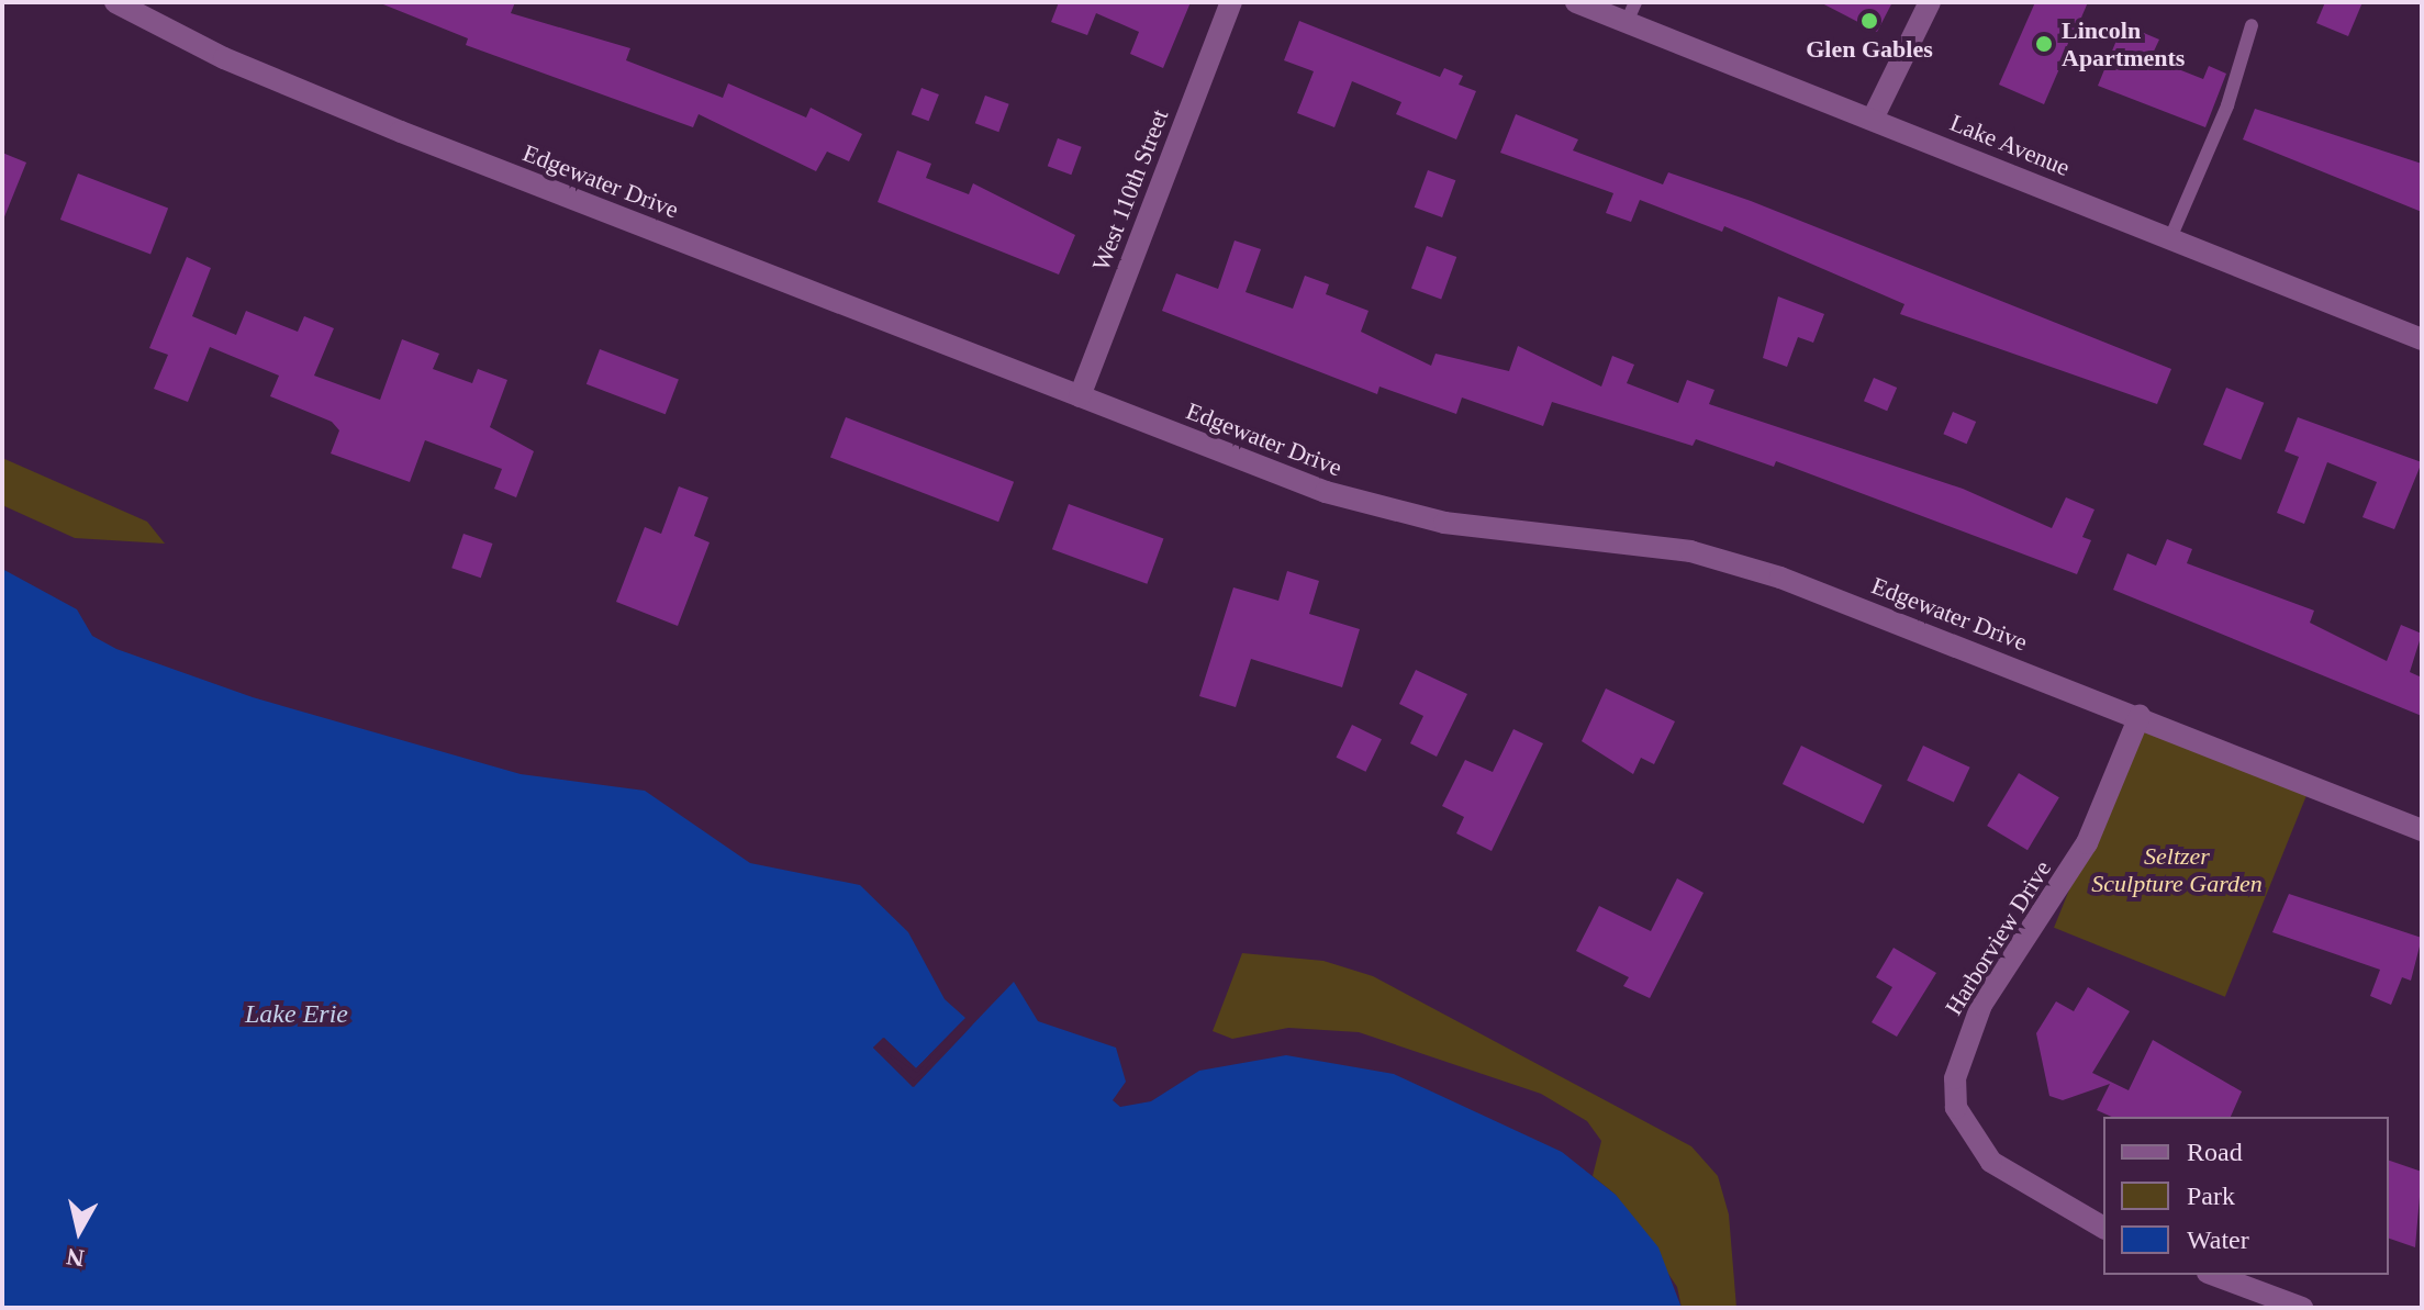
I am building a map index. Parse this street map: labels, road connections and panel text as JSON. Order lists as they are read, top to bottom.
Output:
{
  "streets": {
    "street": [
      "Lake Avenue",
      "Edgewater Drive",
      "West 110th Street",
      "Harborview Drive"
    ]
  },
  "crossings": [
    ["Edgewater Drive", "West 110th Street"],
    ["Edgewater Drive", "Harborview Drive"]
  ],
  "water": ["Lake Erie"],
  "parks": ["Seltzer Sculpture Garden"],
  "places": ["Glen Gables", "Lincoln Apartments"],
  "legend": ["Road", "Park", "Water"],
  "north": "bottom"
}
